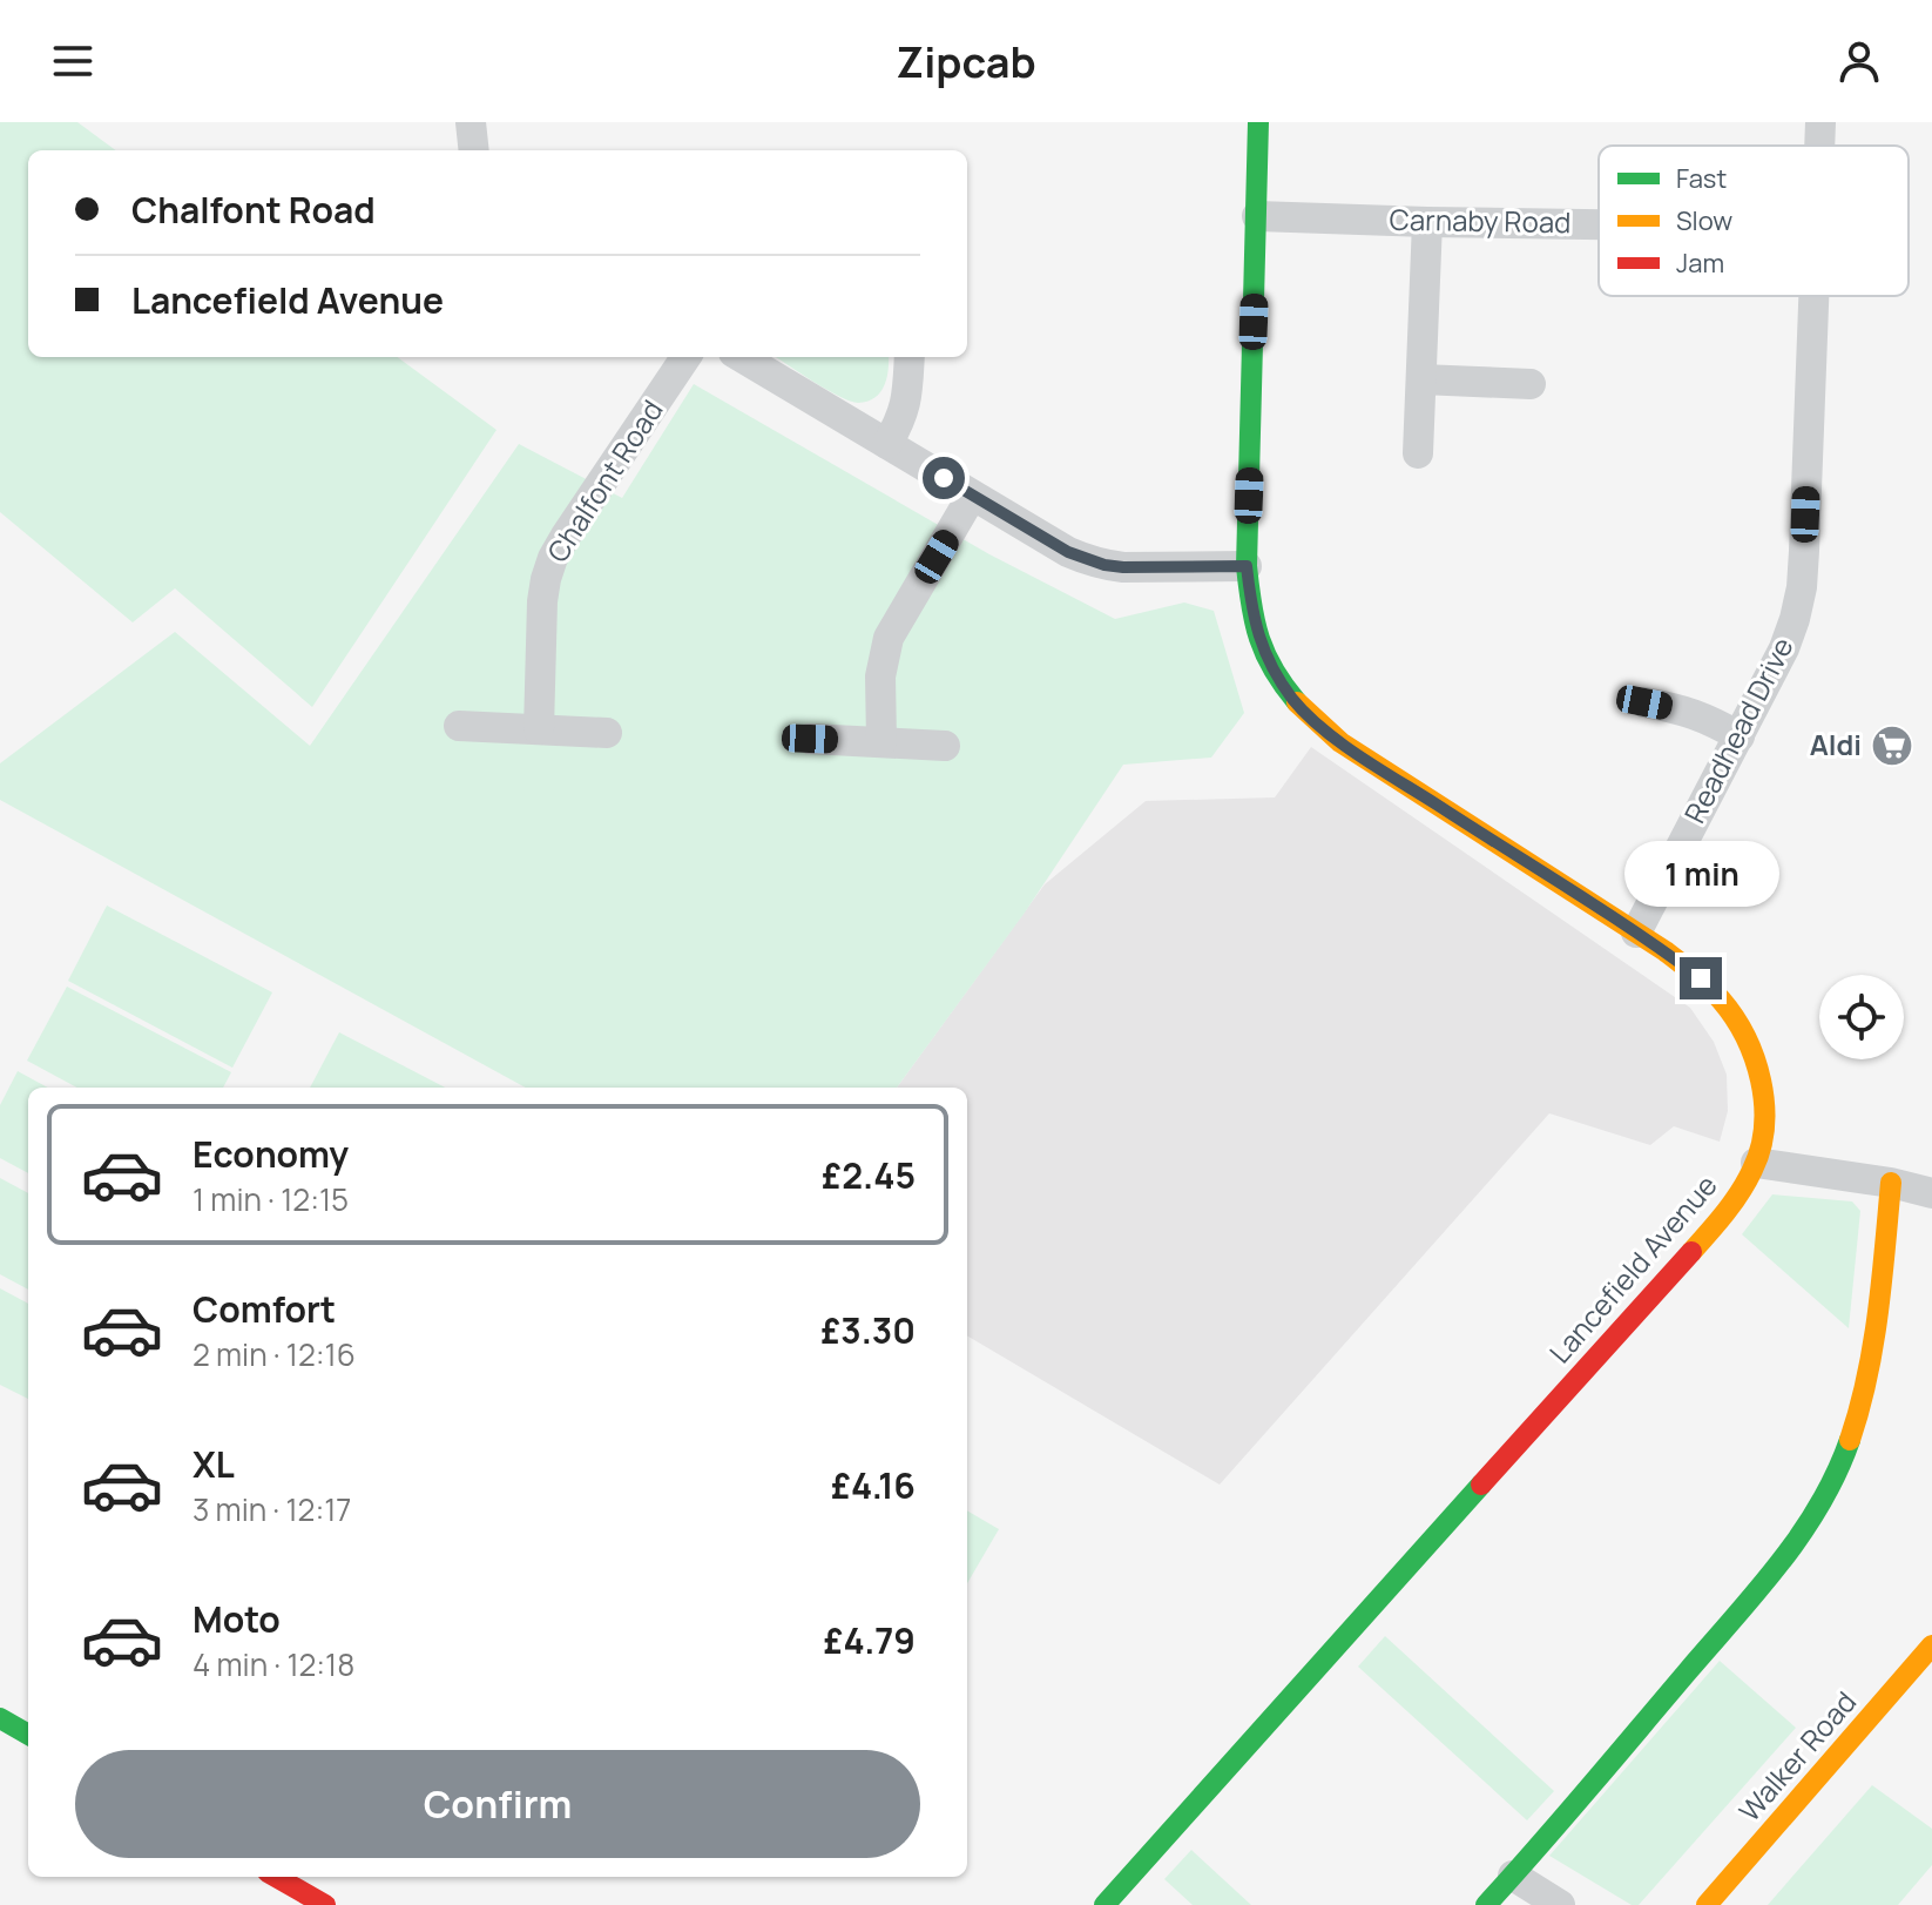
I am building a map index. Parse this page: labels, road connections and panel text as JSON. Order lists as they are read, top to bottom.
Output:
{
  "streets": {
    "street": [
      "Carnaby Road",
      "Chalfont Road",
      "Readhead Drive",
      "Lancefield Avenue",
      "Walker Road"
    ]
  },
  "crossings": [
    ["Carnaby Road", "Lancefield Avenue"],
    ["Readhead Drive", "Lancefield Avenue"]
  ],
  "places": {
    "supermarket": ["Aldi"]
  },
  "legend": ["Fast", "Slow", "Jam"],
  "page": {
    "header": "Zipcab",
    "banner": ["Chalfont Road", "Lancefield Avenue"],
    "bubble": "1 min",
    "list": [
      {
        "name": "Economy",
        "note": "1 min · 12:15",
        "value": "£2.45"
      },
      {
        "name": "Comfort",
        "note": "2 min · 12:16",
        "value": "£3.30"
      },
      {
        "name": "XL",
        "note": "3 min · 12:17",
        "value": "£4.16"
      },
      {
        "name": "Moto",
        "note": "4 min · 12:18",
        "value": "£4.79"
      }
    ],
    "buttons": "Confirm"
  }
}
